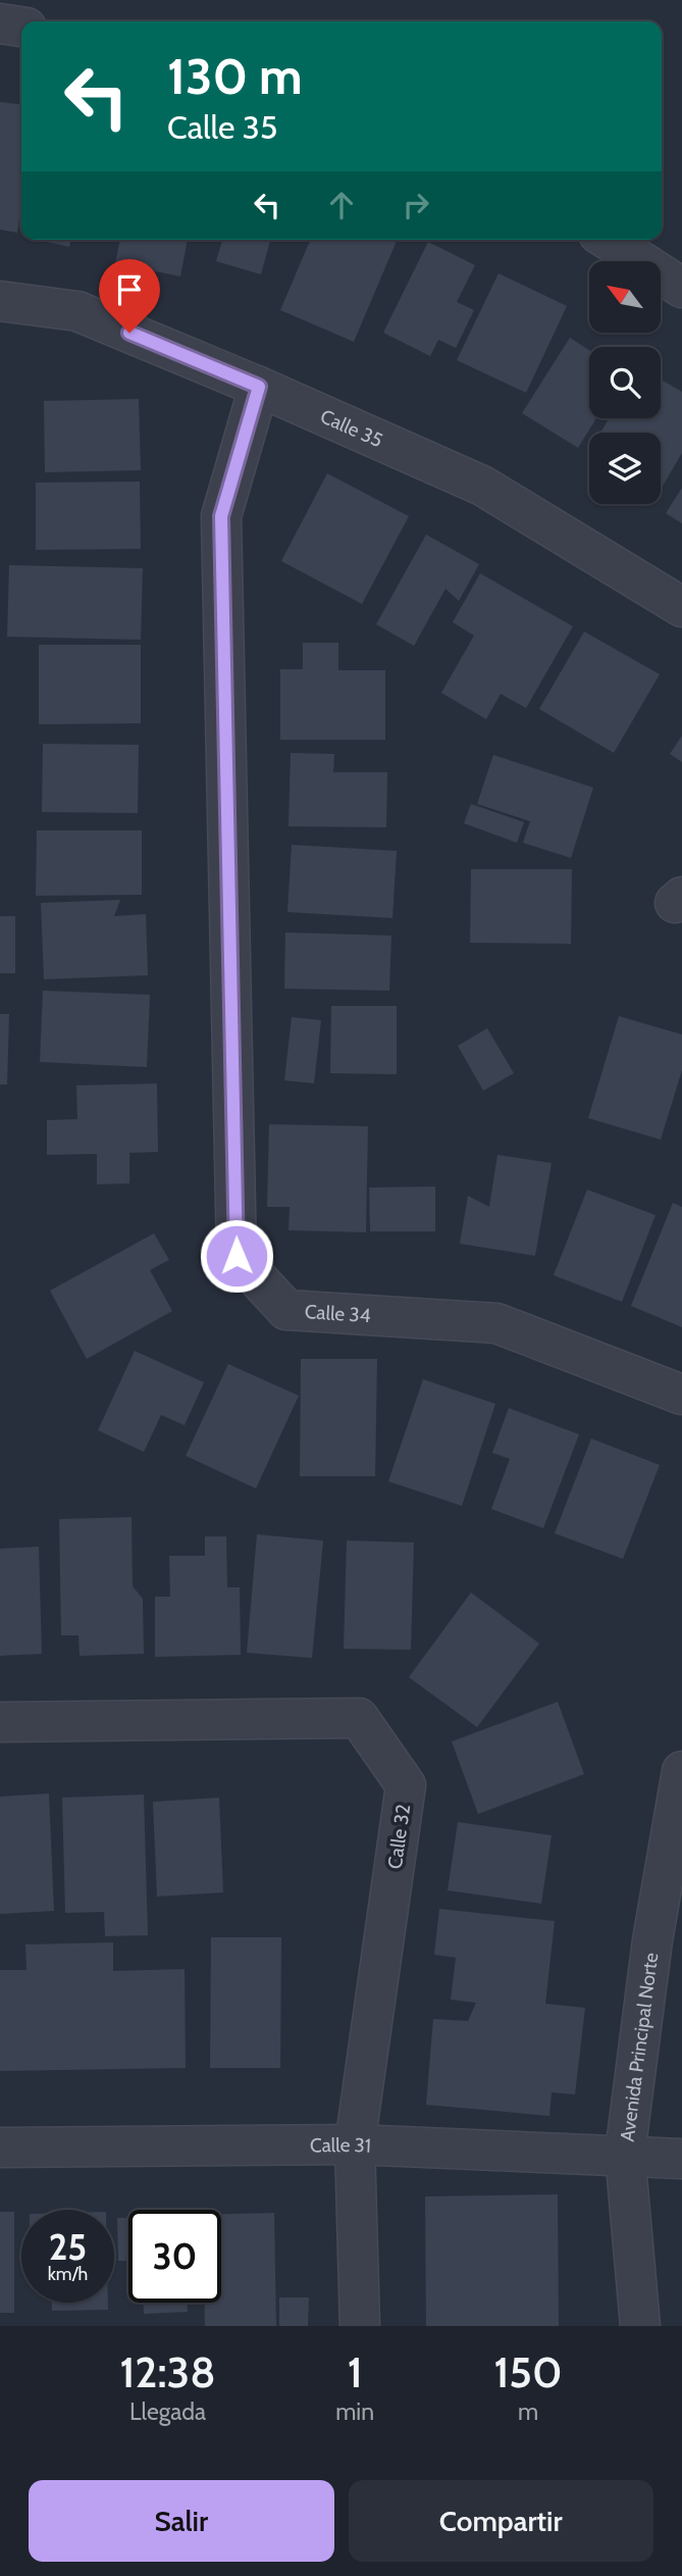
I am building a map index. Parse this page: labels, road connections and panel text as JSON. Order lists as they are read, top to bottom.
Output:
{
  "streets": {
    "street": [
      "Calle 35",
      "Calle 34",
      "Calle 32",
      "Avenida Principal Norte",
      "Calle 31"
    ]
  },
  "crossings": [
    ["Calle 35", "Calle 34"],
    ["Calle 32", "Calle 31"],
    ["Avenida Principal Norte", "Calle 31"]
  ],
  "north": "top left",
  "page": {
    "turn": ["130 m", "Calle 35"],
    "speed": "25 km/h",
    "limit": "30",
    "eta": [
      "12:38",
      "Llegada",
      "1",
      "min",
      "150",
      "m"
    ],
    "buttons": ["Salir", "Compartir"]
  }
}
